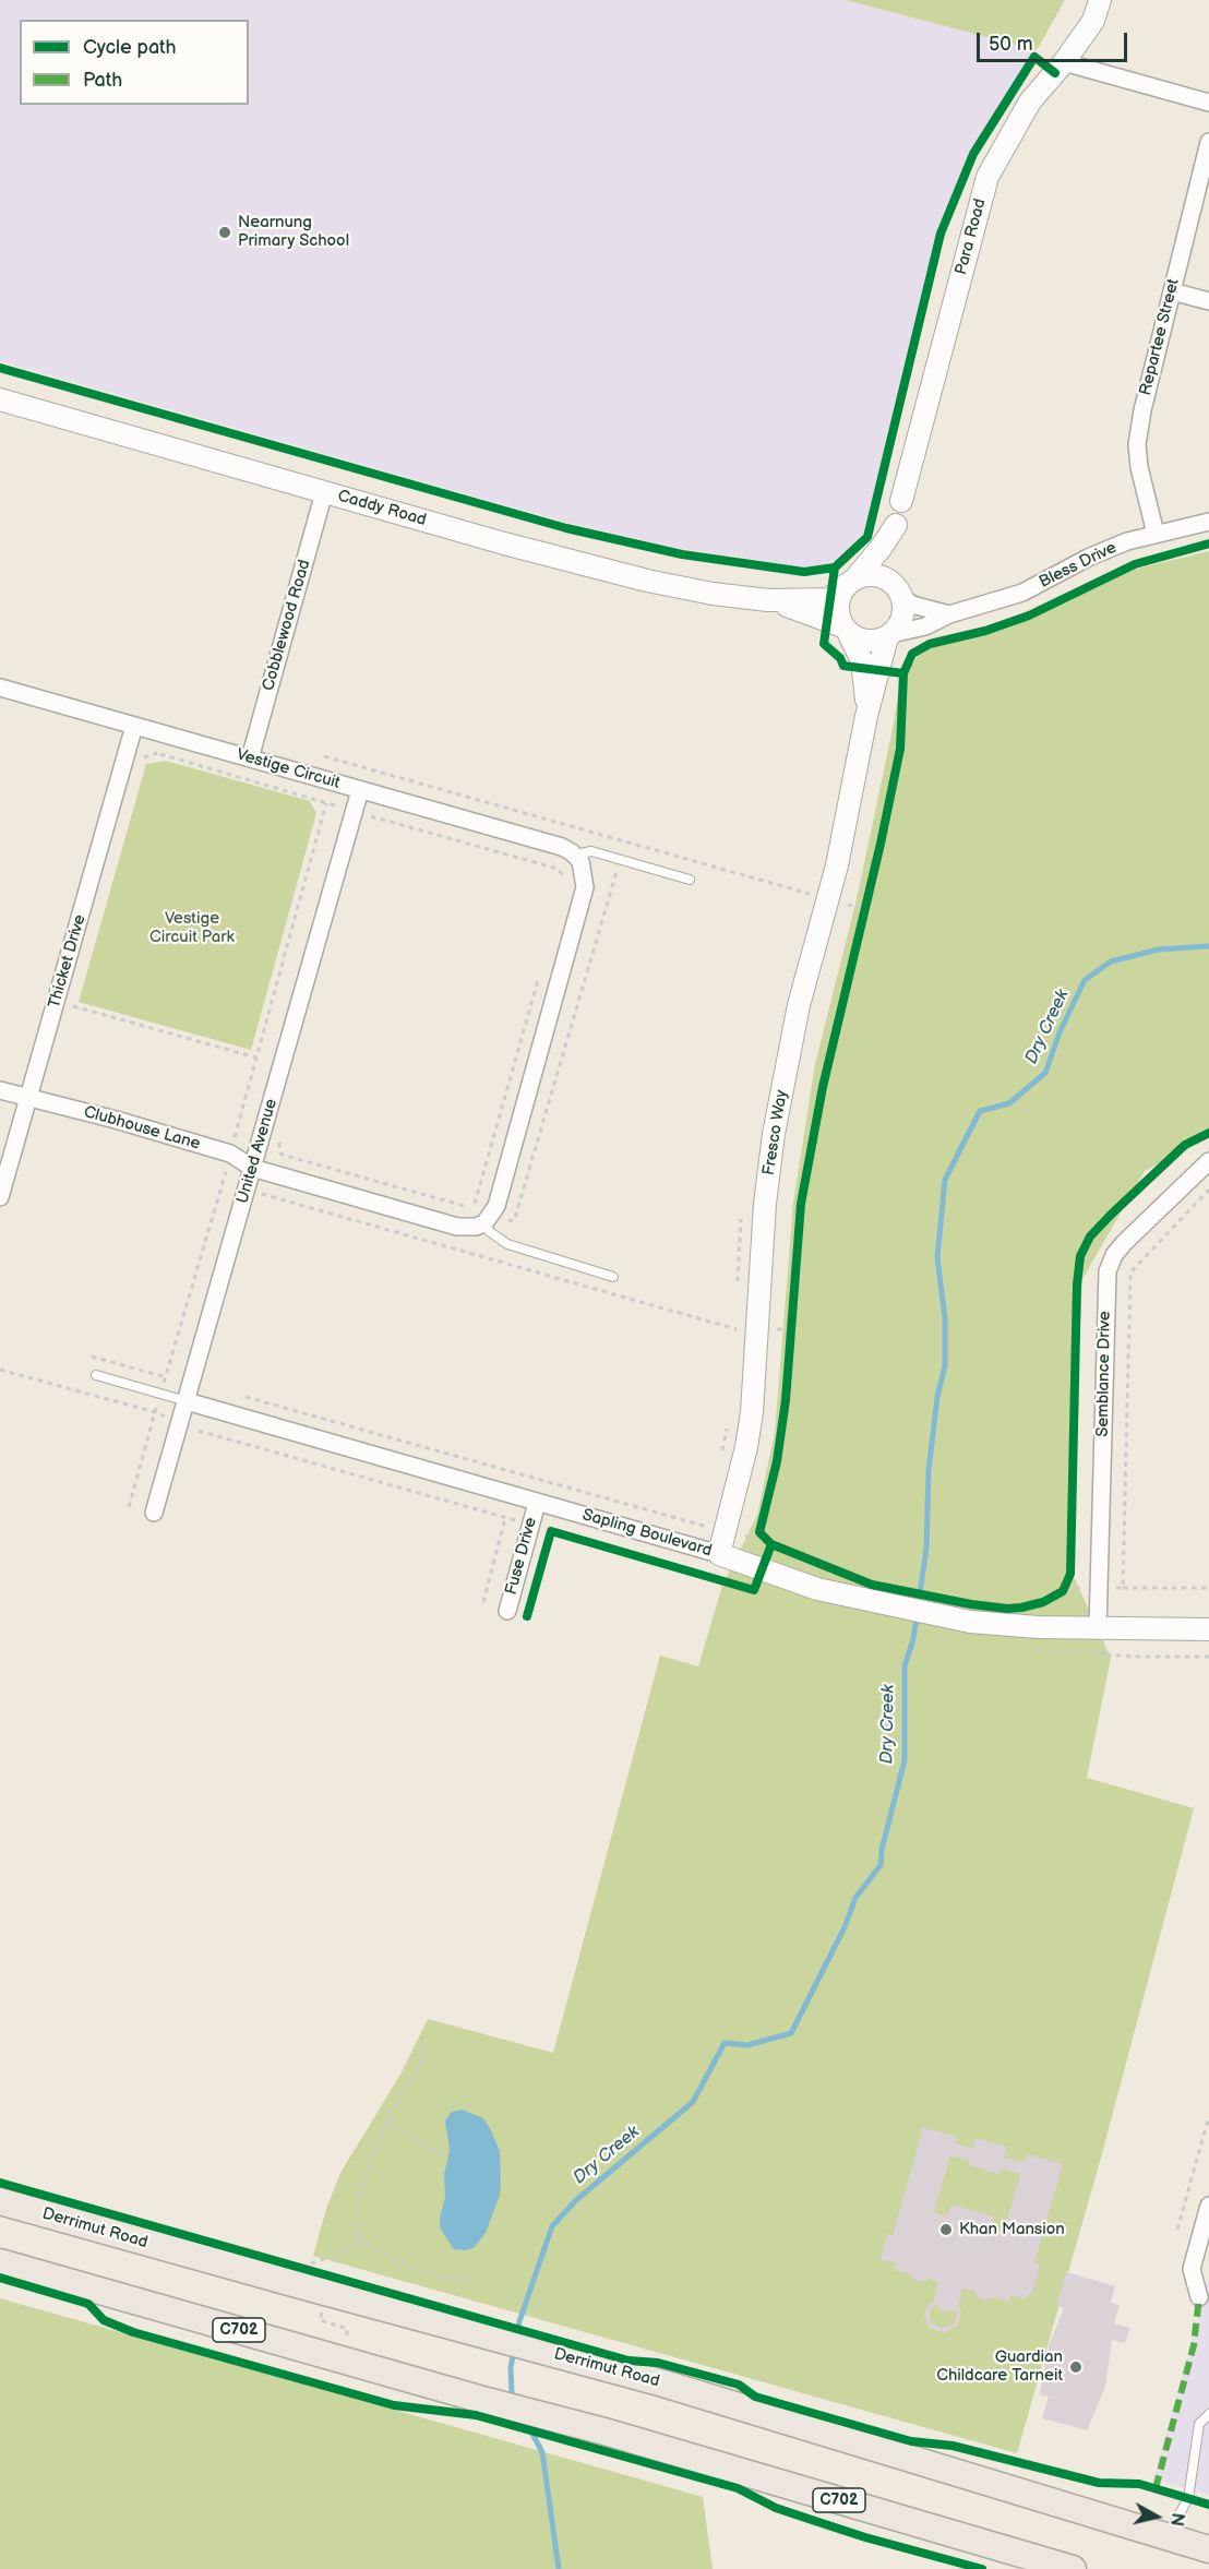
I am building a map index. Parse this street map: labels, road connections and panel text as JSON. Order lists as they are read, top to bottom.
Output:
{
  "streets": {
    "main road": ["Derrimut Road", "C702"],
    "street": [
      "Para Road",
      "Repartee Street",
      "Caddy Road",
      "Bless Drive",
      "Cobblewood Road",
      "Vestige Circuit",
      "Thicket Drive",
      "Clubhouse Lane",
      "Fresco Way",
      "United Avenue",
      "Semblance Drive",
      "Sapling Boulevard",
      "Fuse Drive"
    ]
  },
  "crossings": [
    ["Repartee Street", "Bless Drive"],
    ["Caddy Road", "Bless Drive"],
    ["Caddy Road", "Cobblewood Road"],
    ["Caddy Road", "Fresco Way"],
    ["Bless Drive", "Fresco Way"],
    ["Cobblewood Road", "Vestige Circuit"],
    ["Vestige Circuit", "Thicket Drive"],
    ["Vestige Circuit", "United Avenue"],
    ["Thicket Drive", "Clubhouse Lane"],
    ["Clubhouse Lane", "United Avenue"],
    ["Fresco Way", "Sapling Boulevard"],
    ["United Avenue", "Sapling Boulevard"],
    ["Semblance Drive", "Sapling Boulevard"],
    ["Sapling Boulevard", "Fuse Drive"]
  ],
  "water": ["Dry Creek"],
  "parks": ["Vestige Circuit Park"],
  "places": ["Nearnung Primary School", "Khan Mansion", "Guardian Childcare Tarneit"],
  "legend": ["Cycle path", "Path"],
  "scale_bar": "50 m",
  "north": "right"
}
